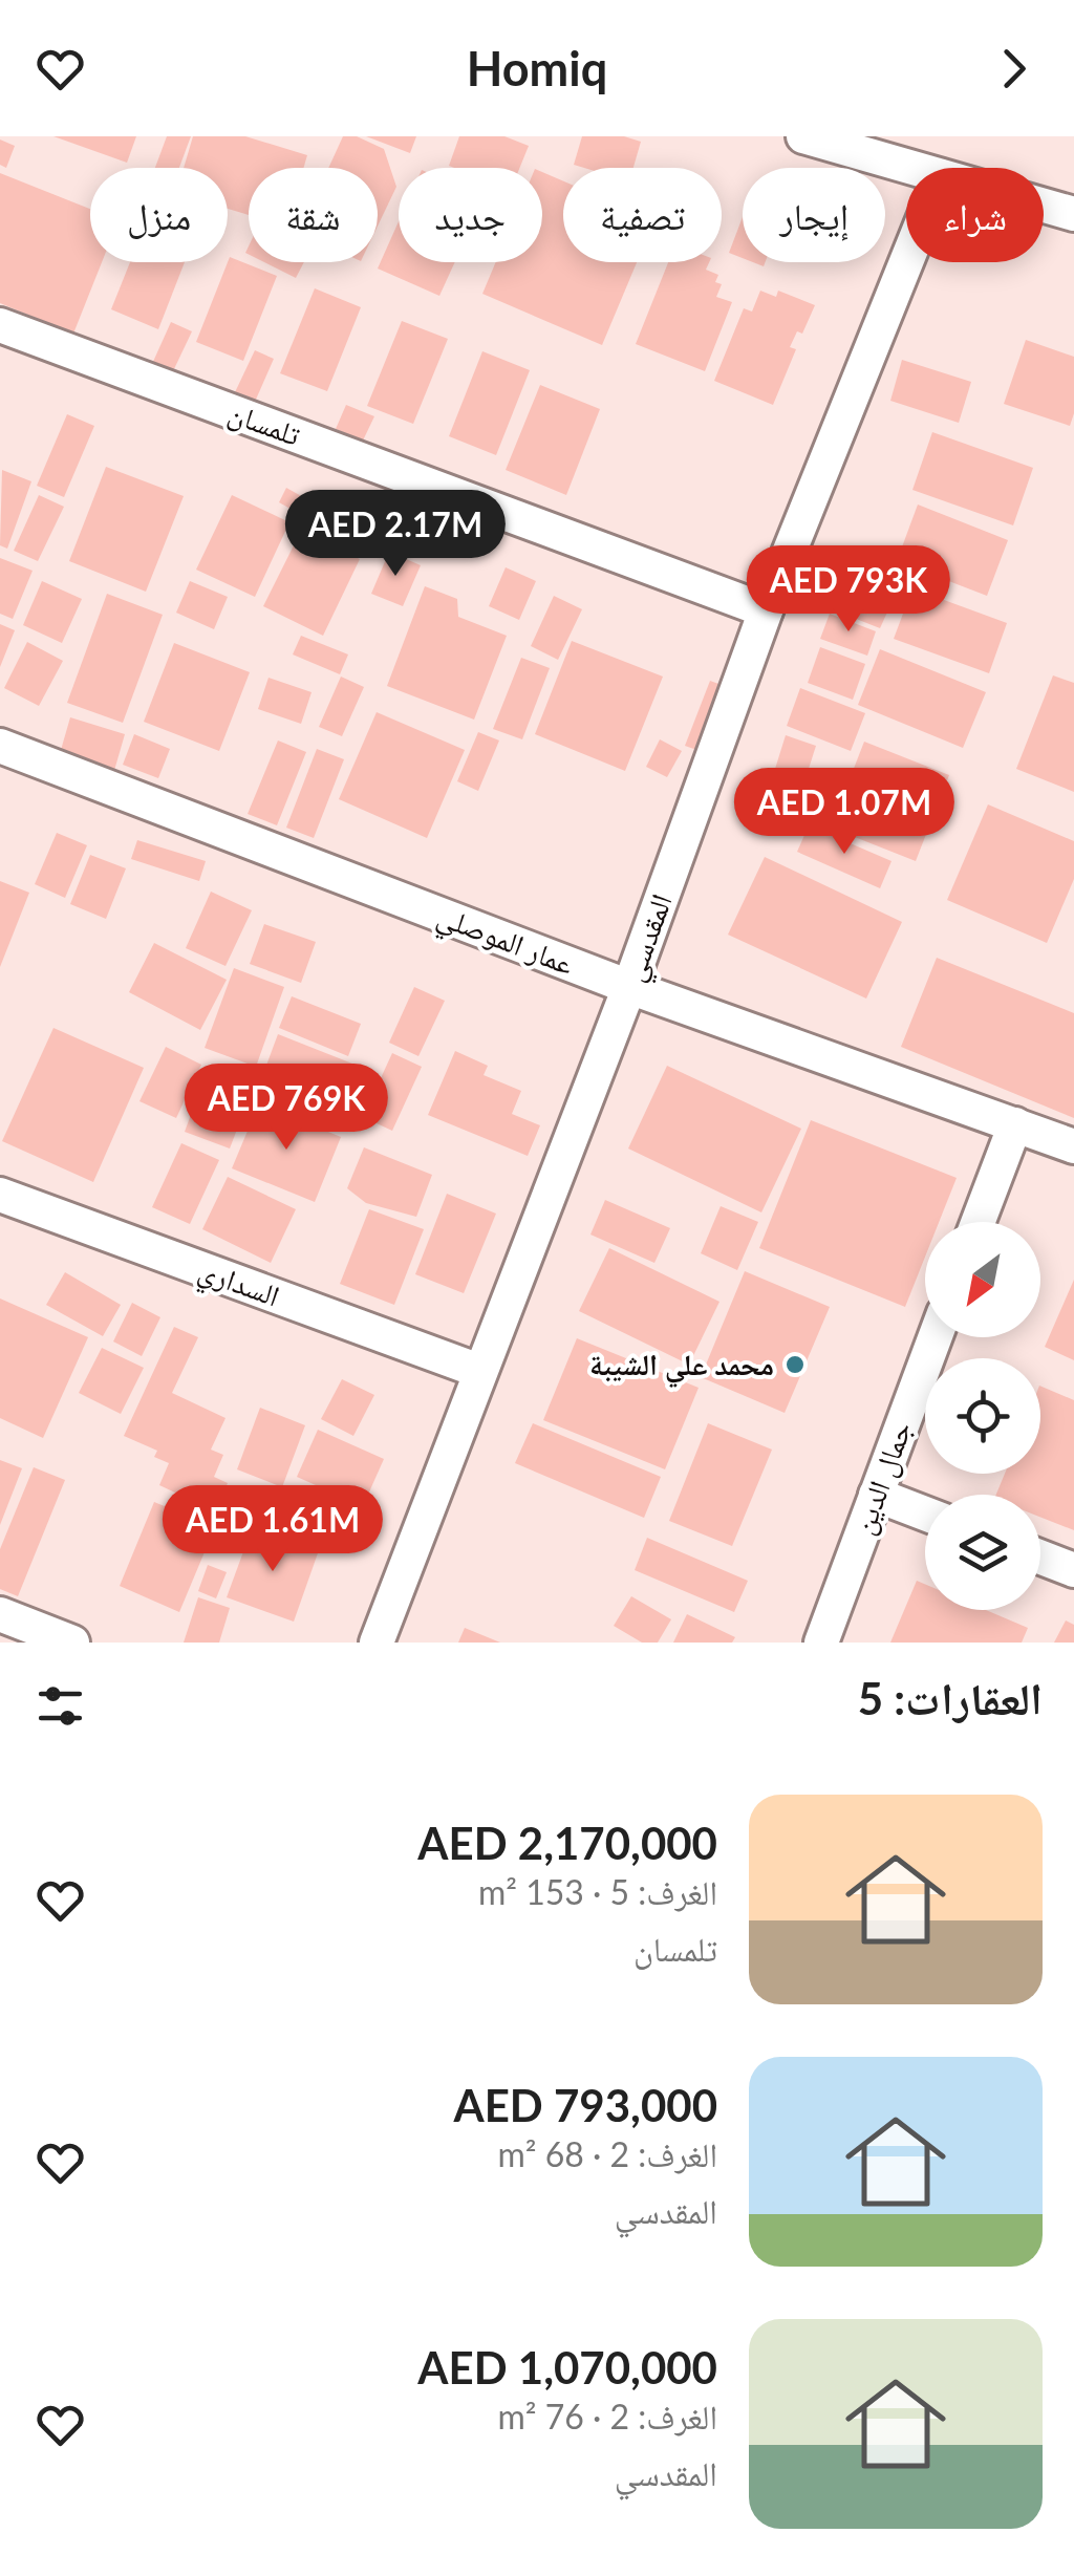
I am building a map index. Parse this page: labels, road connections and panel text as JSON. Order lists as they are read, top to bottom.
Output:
{
  "streets": {
    "street": [
      "تلمسان",
      "المقدسي",
      "عمار الموصلي",
      "السداري",
      "جمال الدين"
    ]
  },
  "crossings": [
    ["تلمسان", "المقدسي"],
    ["المقدسي", "عمار الموصلي"],
    ["المقدسي", "السداري"]
  ],
  "places": ["محمد علي الشيبة"],
  "north": "bottom left",
  "page": {
    "header": "Homiq",
    "chip": [
      "شراء",
      "إيجار",
      "تصفية",
      "جديد",
      "شقة",
      "منزل"
    ],
    "price": [
      "AED 2.17M",
      "AED 793K",
      "AED 1.07M",
      "AED 769K",
      "AED 1.61M"
    ],
    "heading": "العقارات: 5",
    "list": [
      {
        "name": "AED 2,170,000",
        "note": "الغرف: 5 · 153 m² · تلمسان"
      },
      {
        "name": "AED 793,000",
        "note": "الغرف: 2 · 68 m² · المقدسي"
      },
      {
        "name": "AED 1,070,000",
        "note": "الغرف: 2 · 76 m² · المقدسي"
      }
    ]
  }
}
